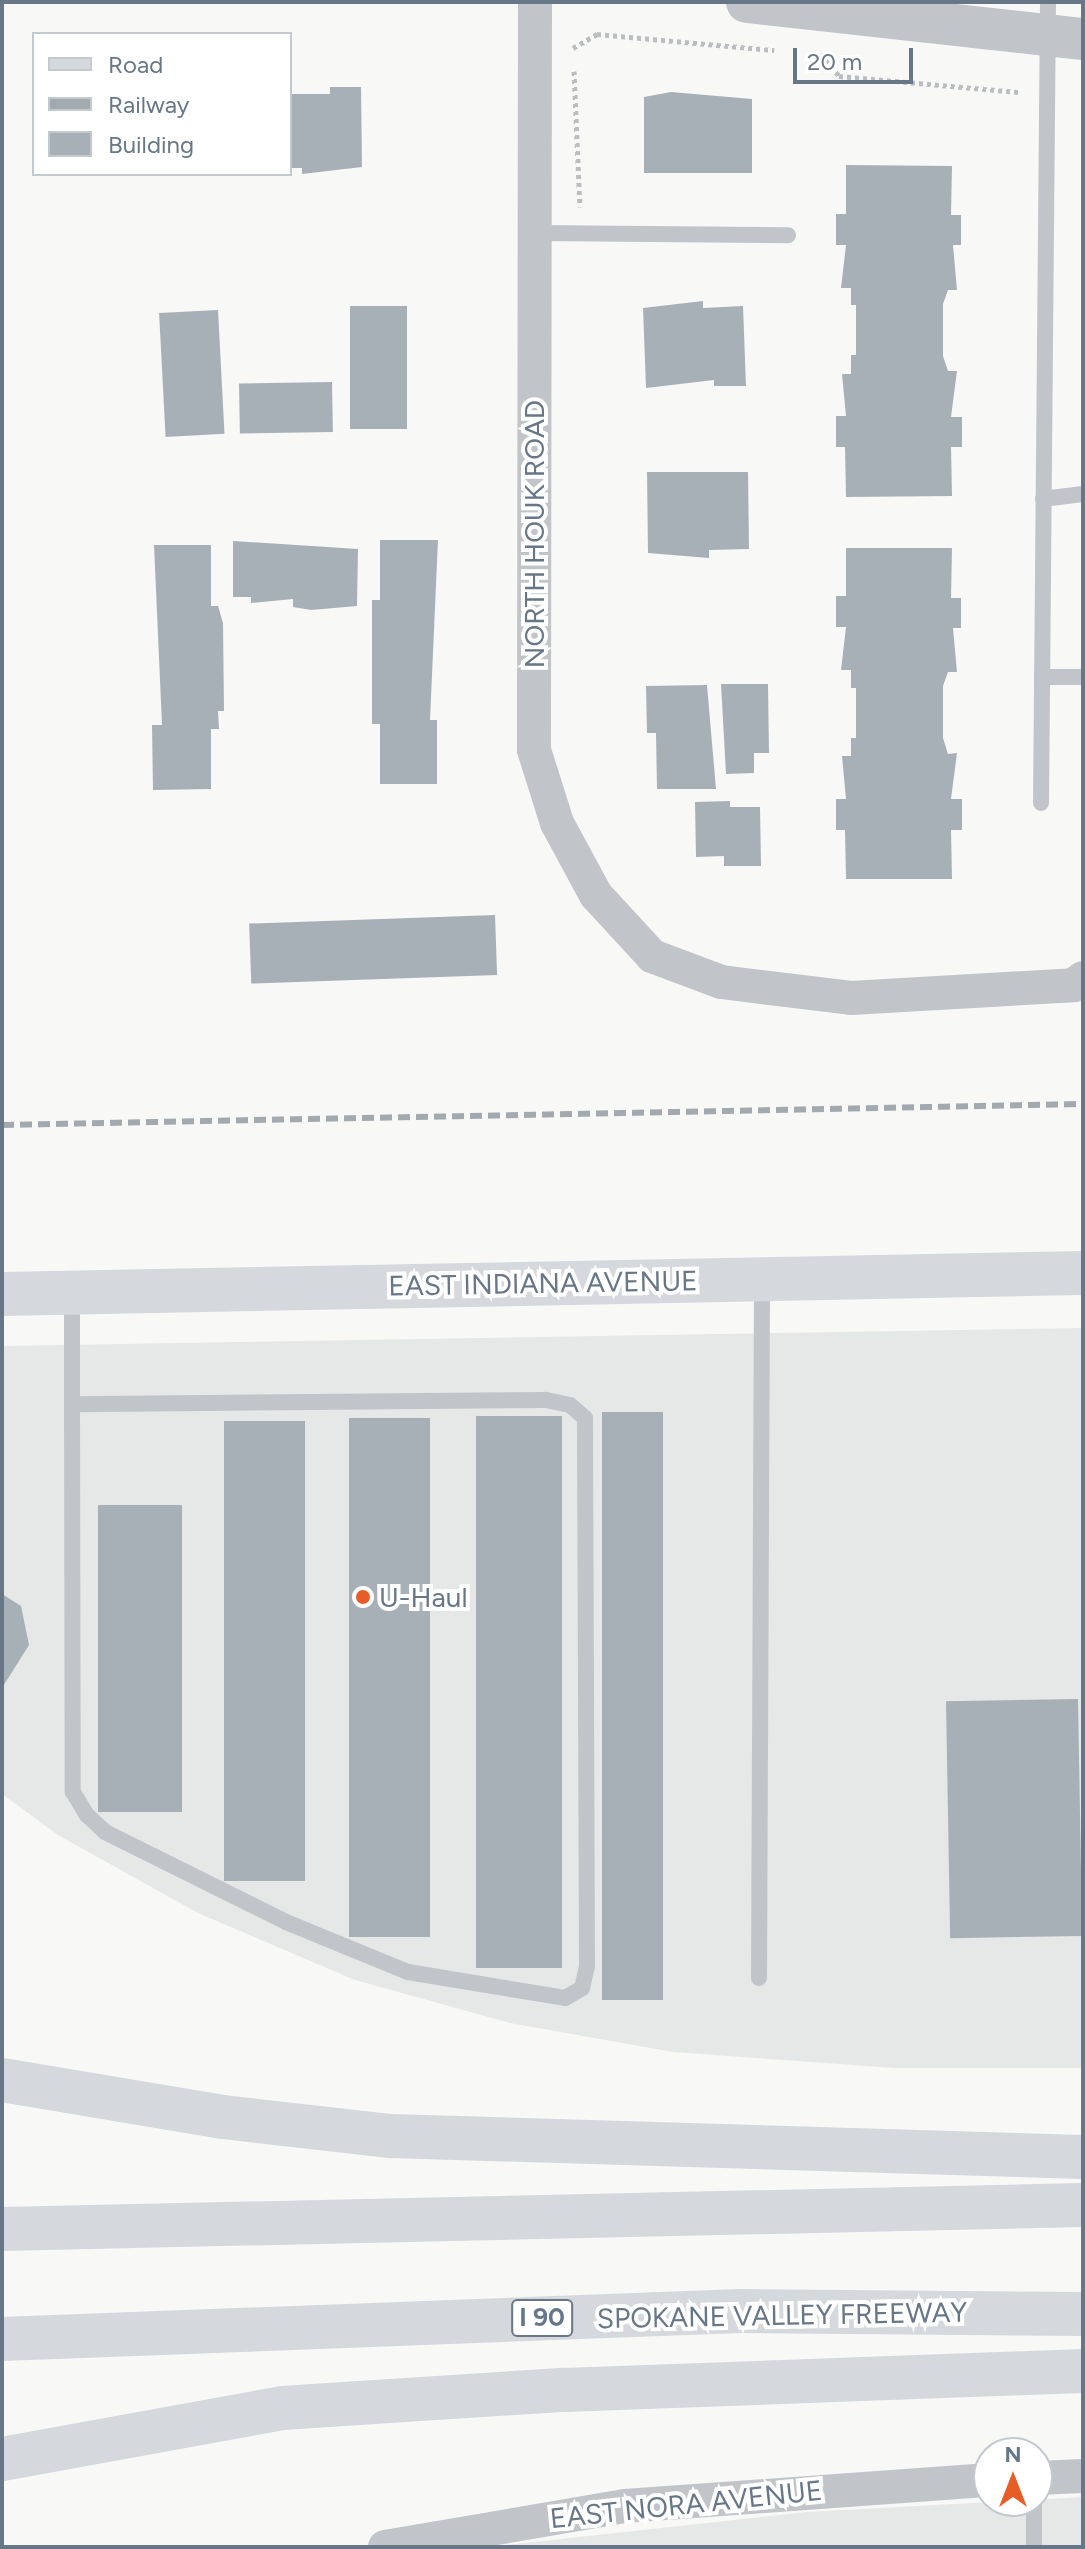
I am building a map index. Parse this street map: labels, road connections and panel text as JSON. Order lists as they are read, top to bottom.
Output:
{
  "streets": {
    "main road": ["EAST INDIANA AVENUE", "SPOKANE VALLEY FREEWAY", "I 90"],
    "street": ["NORTH HOUK ROAD", "EAST NORA AVENUE"]
  },
  "places": ["U-Haul"],
  "legend": ["Road", "Railway", "Building"],
  "scale_bar": "20 m",
  "north": "top"
}
